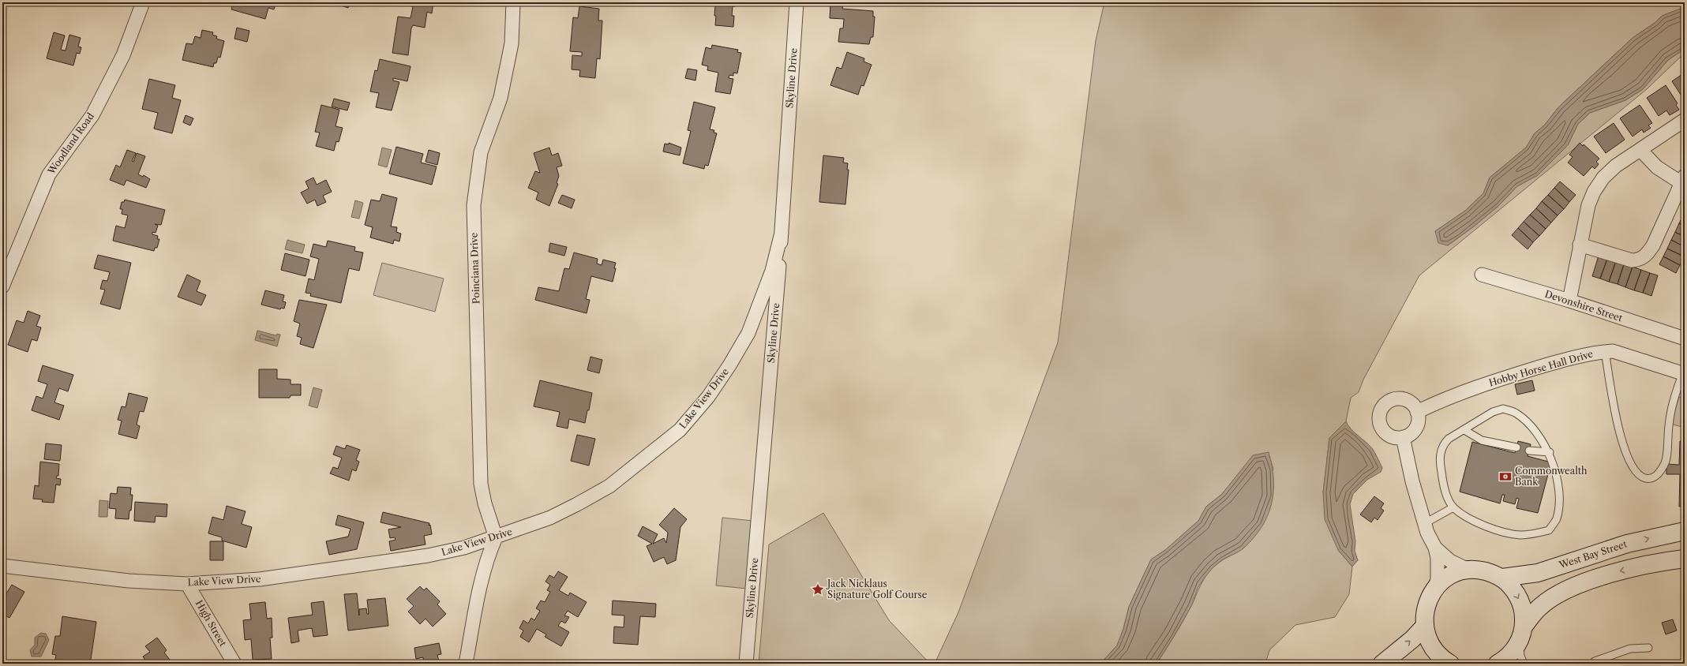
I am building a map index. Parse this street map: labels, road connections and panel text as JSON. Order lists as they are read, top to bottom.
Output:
{
  "streets": {
    "main road": ["West Bay Street"],
    "street": [
      "Skyline Drive",
      "Woodland Road",
      "Poinciana Drive",
      "Devonshire Street",
      "Hobby Horse Hall Drive",
      "Lake View Drive",
      "High Street"
    ]
  },
  "crossings": [
    ["Skyline Drive", "Lake View Drive"],
    ["Poinciana Drive", "Lake View Drive"],
    ["Lake View Drive", "High Street"]
  ],
  "places": {
    "bank": ["Commonwealth Bank"],
    "place": ["Jack Nicklaus Signature Golf Course"]
  }
}
